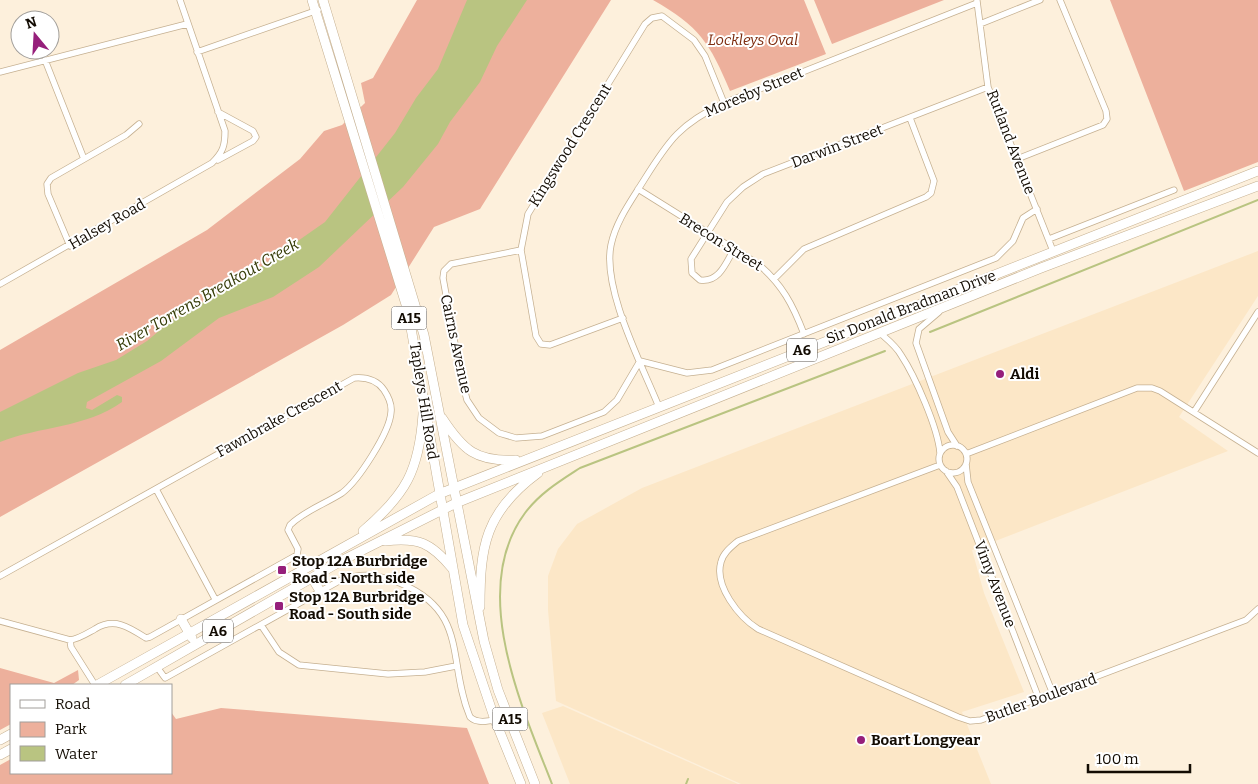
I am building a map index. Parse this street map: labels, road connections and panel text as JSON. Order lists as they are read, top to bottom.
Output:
{
  "streets": {
    "main road": [
      "Sir Donald Bradman Drive",
      "A15",
      "A6",
      "Tapleys Hill Road"
    ],
    "street": [
      "Moresby Street",
      "Rutland Avenue",
      "Kingswood Crescent",
      "Darwin Street",
      "Halsey Road",
      "Brecon Street",
      "Cairns Avenue",
      "Fawnbrake Crescent",
      "Vimy Avenue",
      "Butler Boulevard"
    ]
  },
  "crossings": [
    ["Moresby Street", "Rutland Avenue"],
    ["Moresby Street", "Kingswood Crescent"],
    ["Moresby Street", "Brecon Street"],
    ["Moresby Street", "Sir Donald Bradman Drive"],
    ["Moresby Street", "Cairns Avenue"],
    ["Rutland Avenue", "Darwin Street"],
    ["Rutland Avenue", "Sir Donald Bradman Drive"],
    ["Kingswood Crescent", "Cairns Avenue"],
    ["Darwin Street", "Brecon Street"],
    ["Brecon Street", "Sir Donald Bradman Drive"],
    ["Sir Donald Bradman Drive", "Cairns Avenue"],
    ["Sir Donald Bradman Drive", "A6"],
    ["Sir Donald Bradman Drive", "Tapleys Hill Road"],
    ["A6", "Tapleys Hill Road"],
    ["Vimy Avenue", "Butler Boulevard"]
  ],
  "water": ["River Torrens Breakout Creek"],
  "parks": ["Lockleys Oval"],
  "places": {
    "other": ["Aldi", "Boart Longyear"],
    "transit": ["Stop 12A Burbridge Road - North side", "Stop 12A Burbridge Road - South side"]
  },
  "legend": ["Road", "Park", "Water"],
  "scale_bar": "100 m",
  "north": "top"
}
